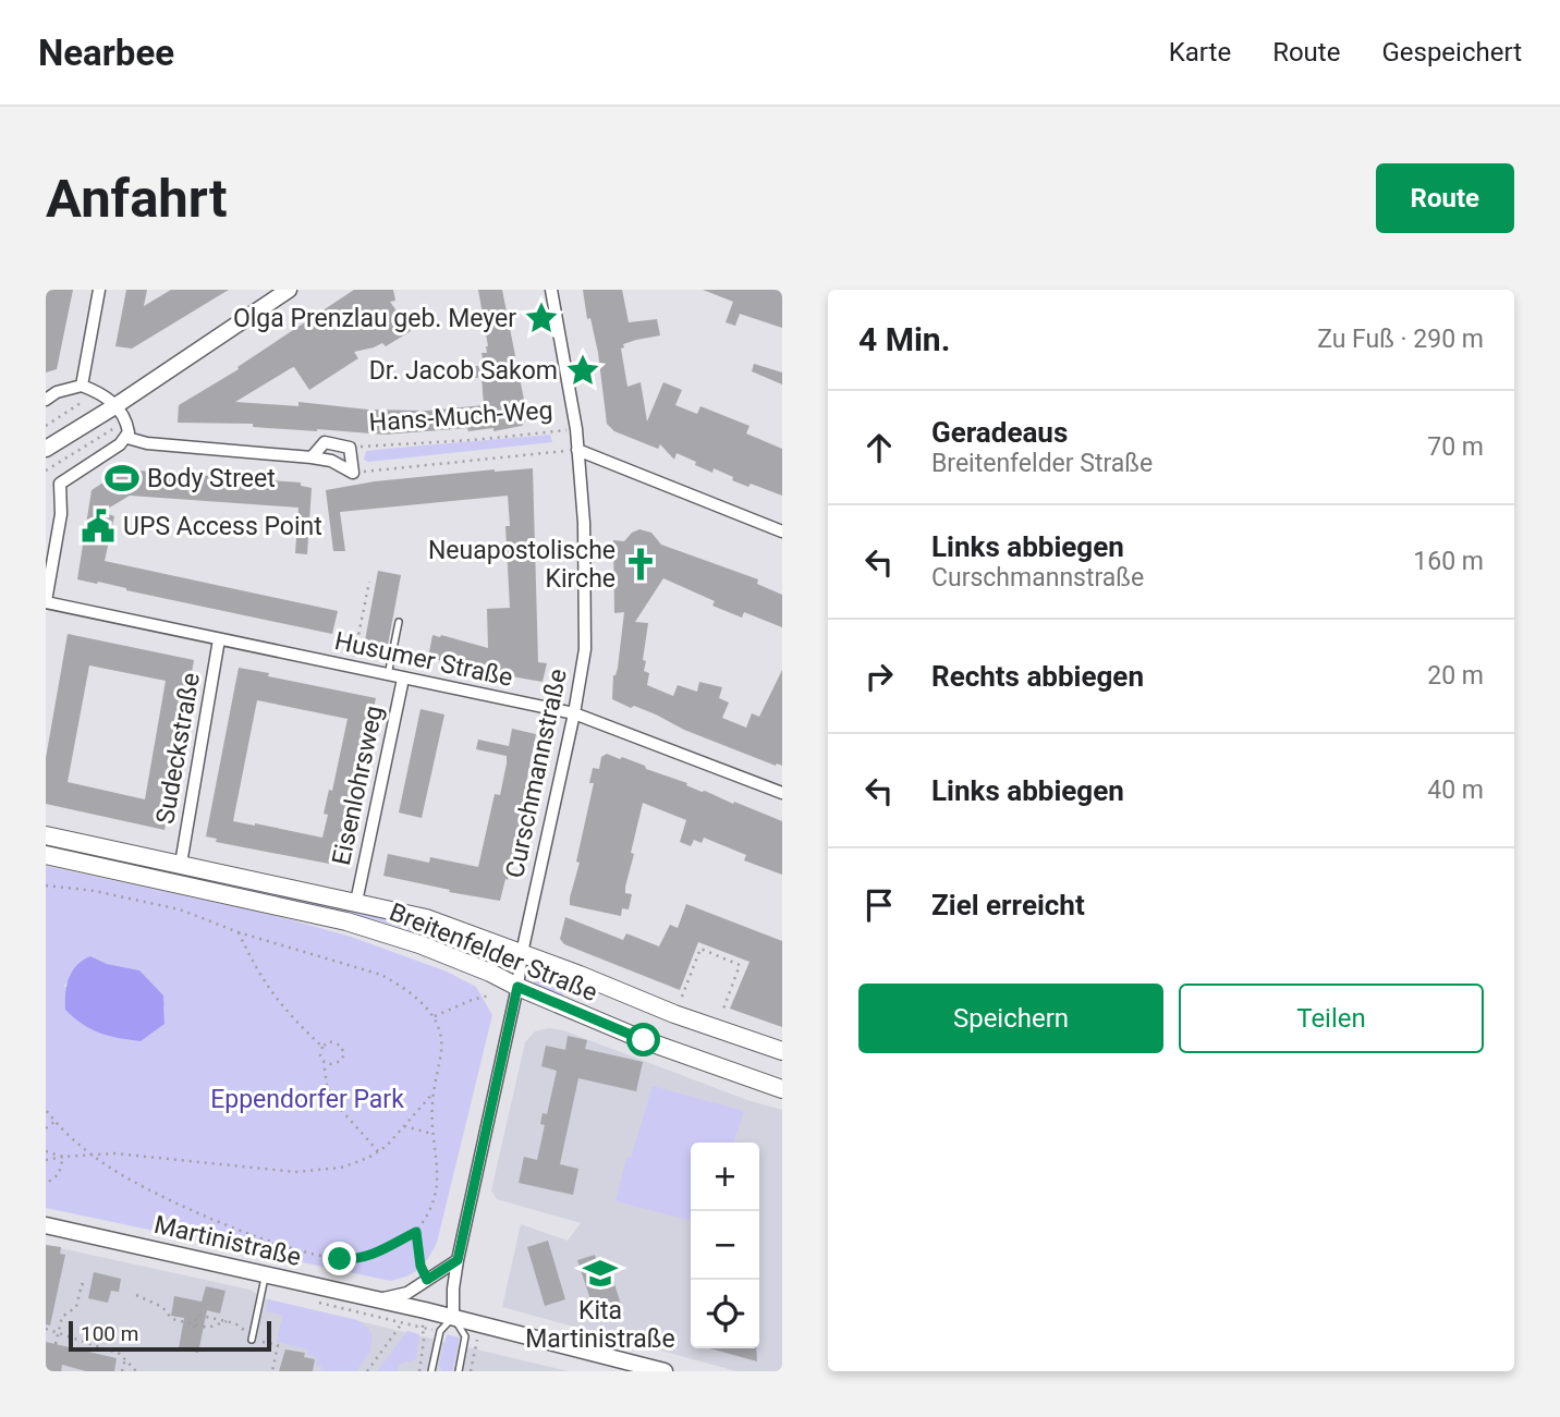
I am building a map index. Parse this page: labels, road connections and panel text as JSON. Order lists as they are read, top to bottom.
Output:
{
  "streets": {
    "main road": ["Breitenfelder Straße"],
    "street": [
      "Hans-Much-Weg",
      "Husumer Straße",
      "Sudeckstraße",
      "Curschmannstraße",
      "Eisenlohrsweg",
      "Martinistraße"
    ]
  },
  "crossings": [
    ["Hans-Much-Weg", "Curschmannstraße"],
    ["Husumer Straße", "Sudeckstraße"],
    ["Husumer Straße", "Curschmannstraße"],
    ["Husumer Straße", "Eisenlohrsweg"],
    ["Sudeckstraße", "Breitenfelder Straße"],
    ["Curschmannstraße", "Breitenfelder Straße"],
    ["Curschmannstraße", "Martinistraße"],
    ["Eisenlohrsweg", "Breitenfelder Straße"]
  ],
  "parks": ["Eppendorfer Park"],
  "places": {
    "place": ["Olga Prenzlau geb. Meyer", "Dr. Jacob Sakom"],
    "sports": ["Body Street"],
    "public building": ["UPS Access Point"],
    "church": ["Neuapostolische Kirche"],
    "school or university": ["Kita Martinistraße"]
  },
  "scale_bar": "100 m",
  "page": {
    "header": "Nearbee",
    "nav": ["Karte", "Route", "Gespeichert"],
    "buttons": [
      "Route",
      ["Speichern", "Teilen"]
    ],
    "title": "Anfahrt",
    "heading": ["4 Min.", "Zu Fuß · 290 m"],
    "list": [
      ["Geradeaus", "Breitenfelder Straße", "70 m"],
      ["Links abbiegen", "Curschmannstraße", "160 m"],
      ["Rechts abbiegen", "20 m"],
      ["Links abbiegen", "40 m"],
      "Ziel erreicht"
    ],
    "map_buttons": ["+", "−"],
    "scale": "100 m"
  }
}
